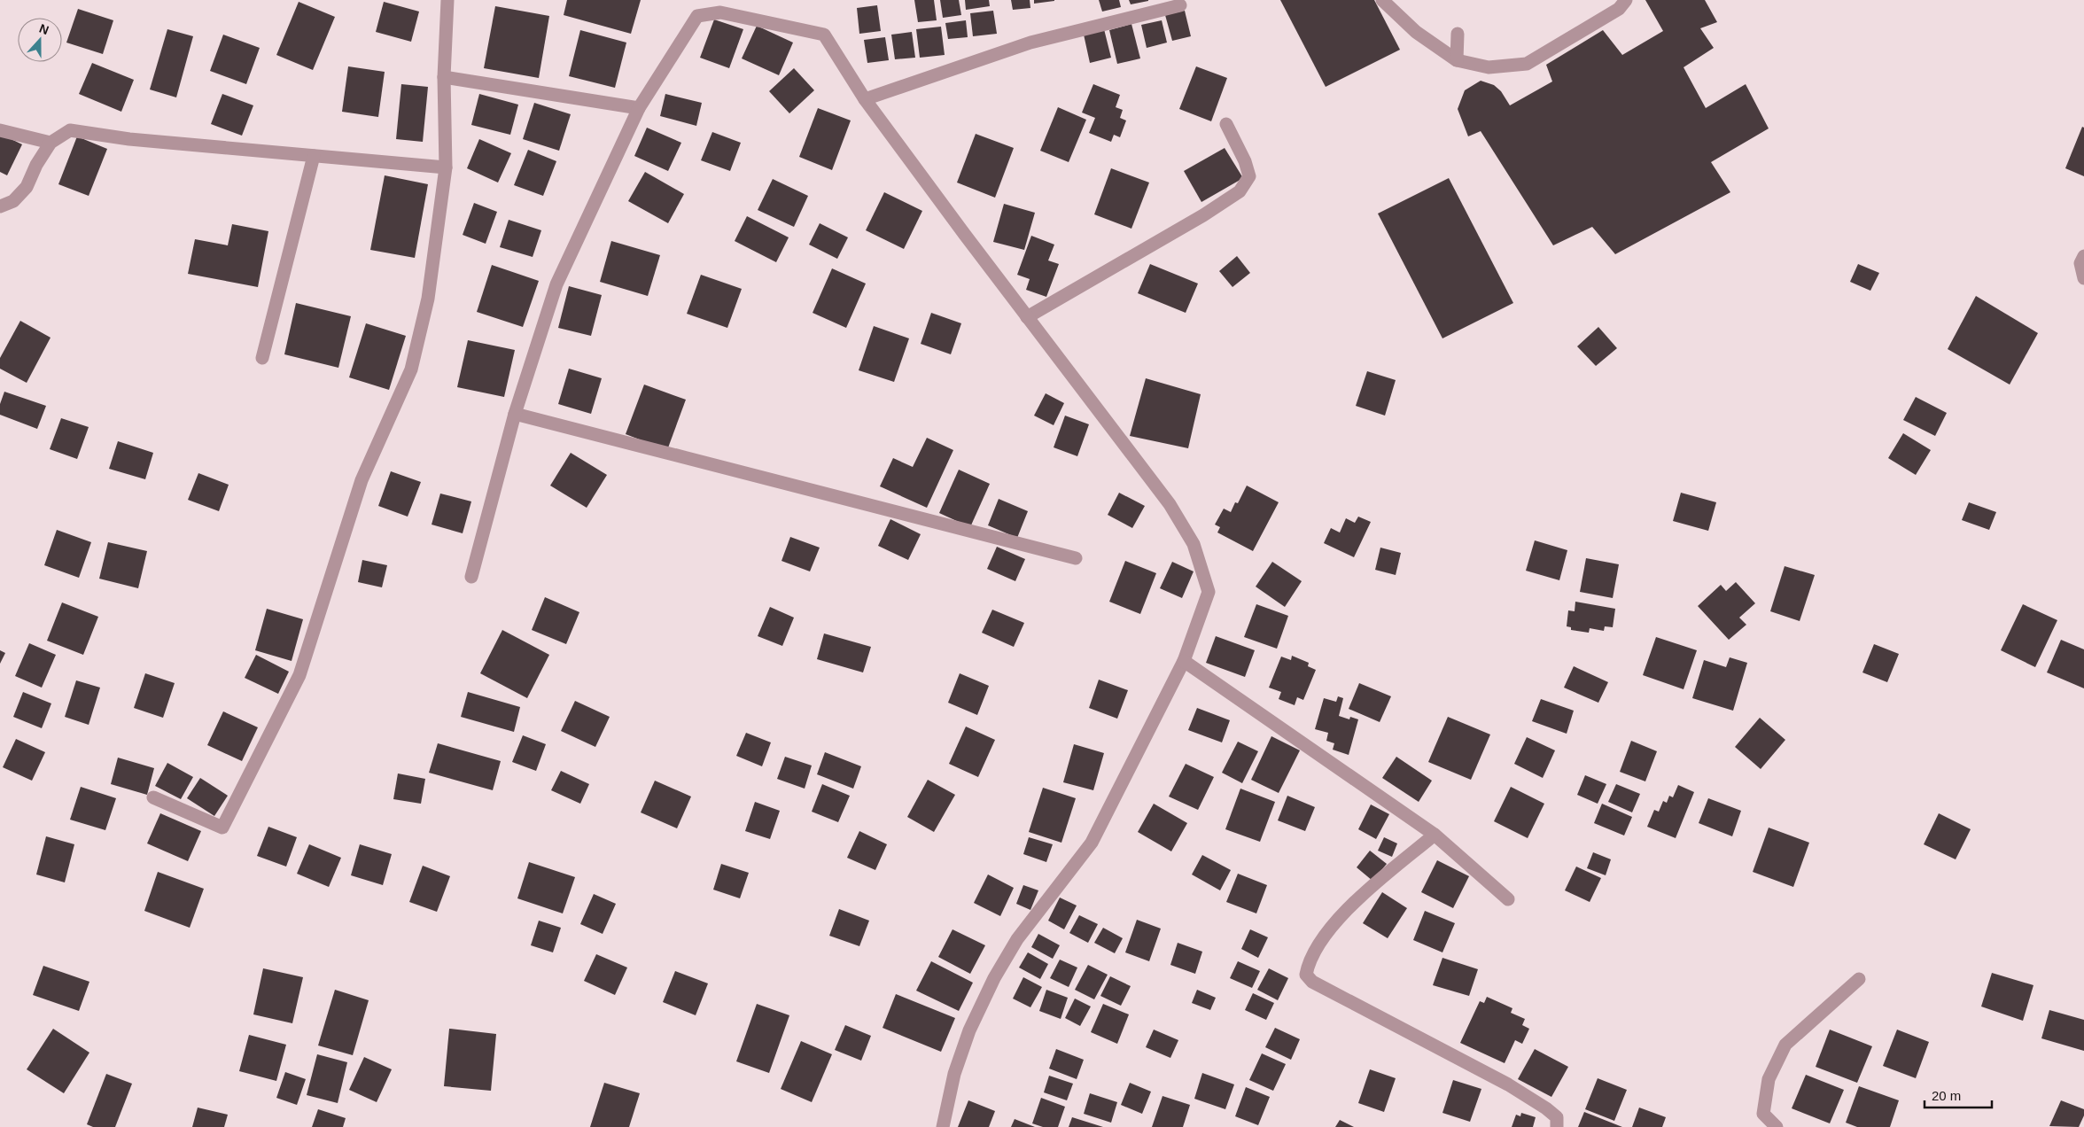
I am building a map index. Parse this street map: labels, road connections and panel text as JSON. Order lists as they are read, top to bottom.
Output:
{
  "scale_bar": "20 m",
  "north": "top"
}
